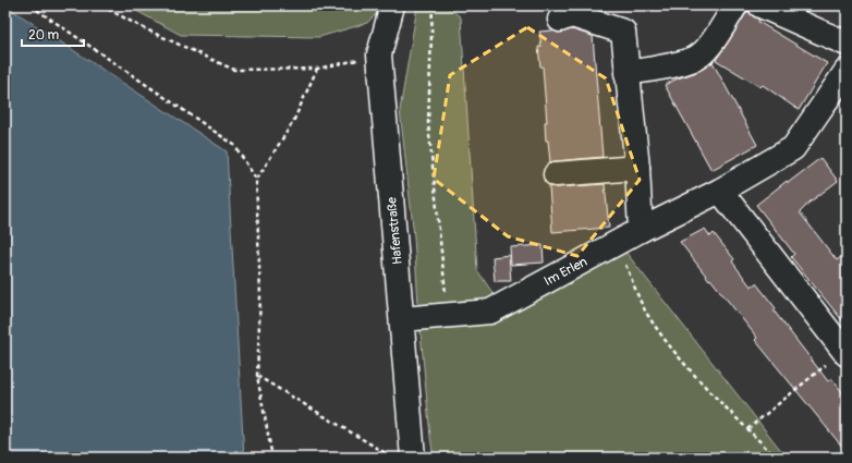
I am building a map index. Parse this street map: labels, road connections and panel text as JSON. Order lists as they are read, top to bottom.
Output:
{
  "streets": {
    "street": ["Hafenstraße", "Im Erlen"]
  },
  "crossings": [
    ["Hafenstraße", "Im Erlen"]
  ],
  "scale_bar": "20 m"
}
